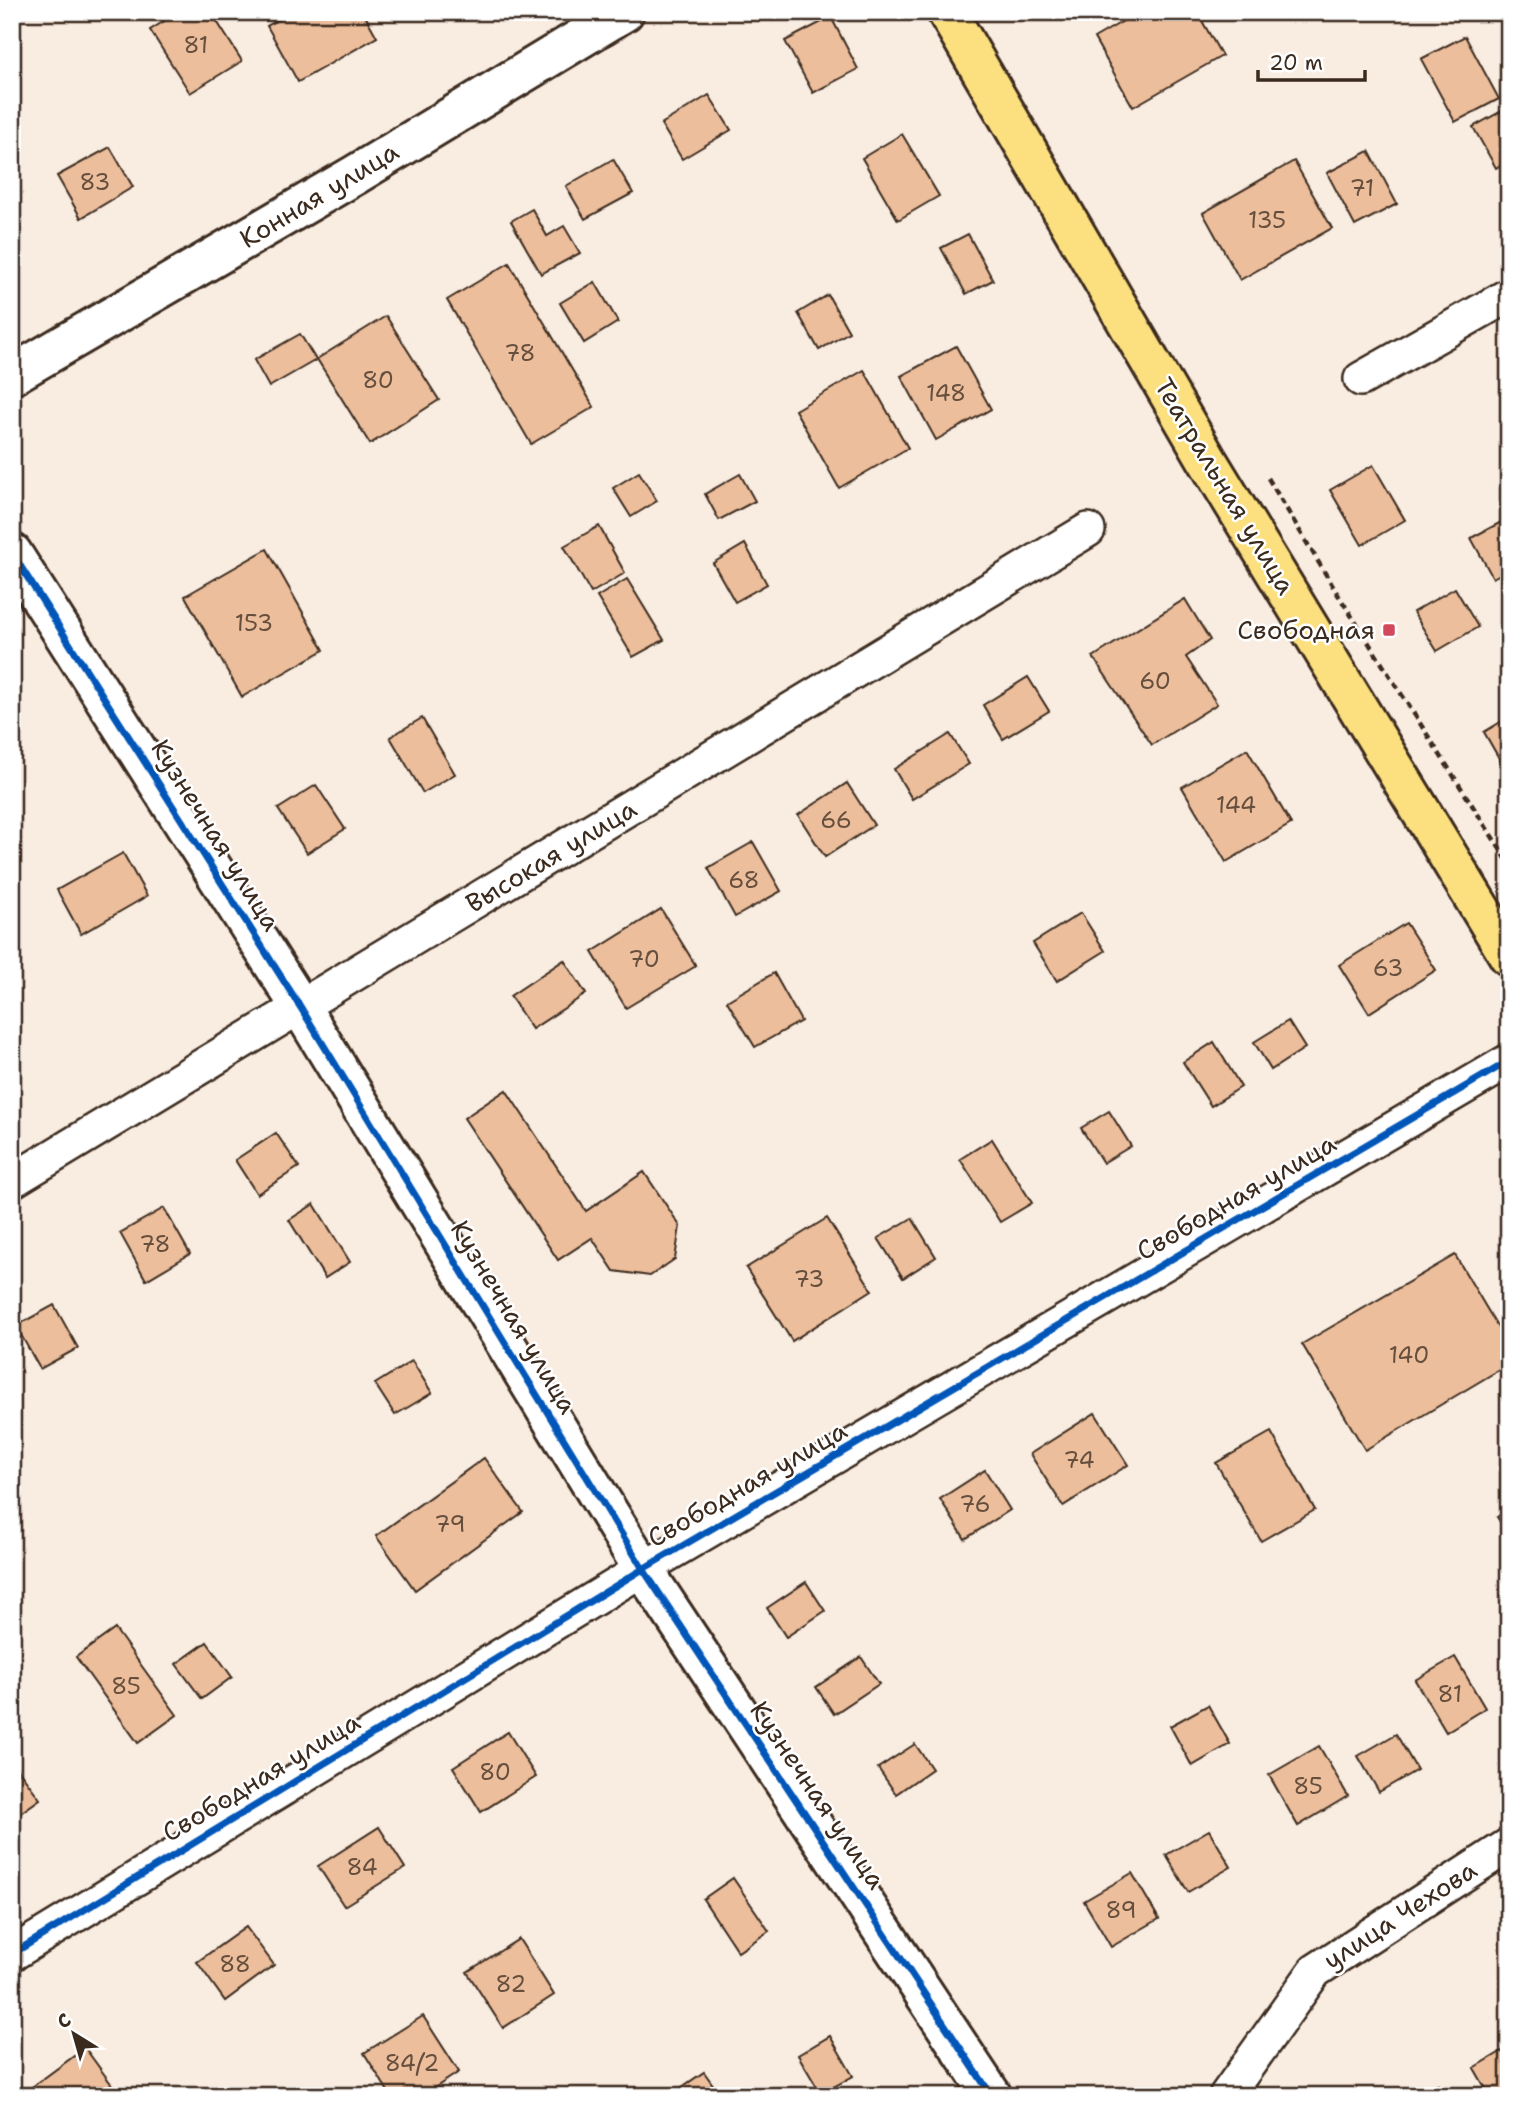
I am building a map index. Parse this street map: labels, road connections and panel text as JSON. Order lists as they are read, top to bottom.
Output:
{
  "streets": {
    "main road": ["Театральная улица"],
    "street": [
      "Конная улица",
      "Кузнечная улица",
      "Высокая улица",
      "Свободная улица",
      "улица Чехова"
    ]
  },
  "crossings": [
    ["Кузнечная улица", "Высокая улица"],
    ["Кузнечная улица", "Свободная улица"]
  ],
  "places": {
    "transit": ["Свободная"]
  },
  "house_numbers": [
    "81",
    "83",
    "71",
    "135",
    "78",
    "80",
    "148",
    "153",
    "60",
    "144",
    "66",
    "68",
    "70",
    "63",
    "78",
    "73",
    "140",
    "74",
    "76",
    "79",
    "85",
    "81",
    "80",
    "85",
    "84",
    "89",
    "88",
    "82",
    "84/2"
  ],
  "scale_bar": "20 m",
  "north": "top left"
}
